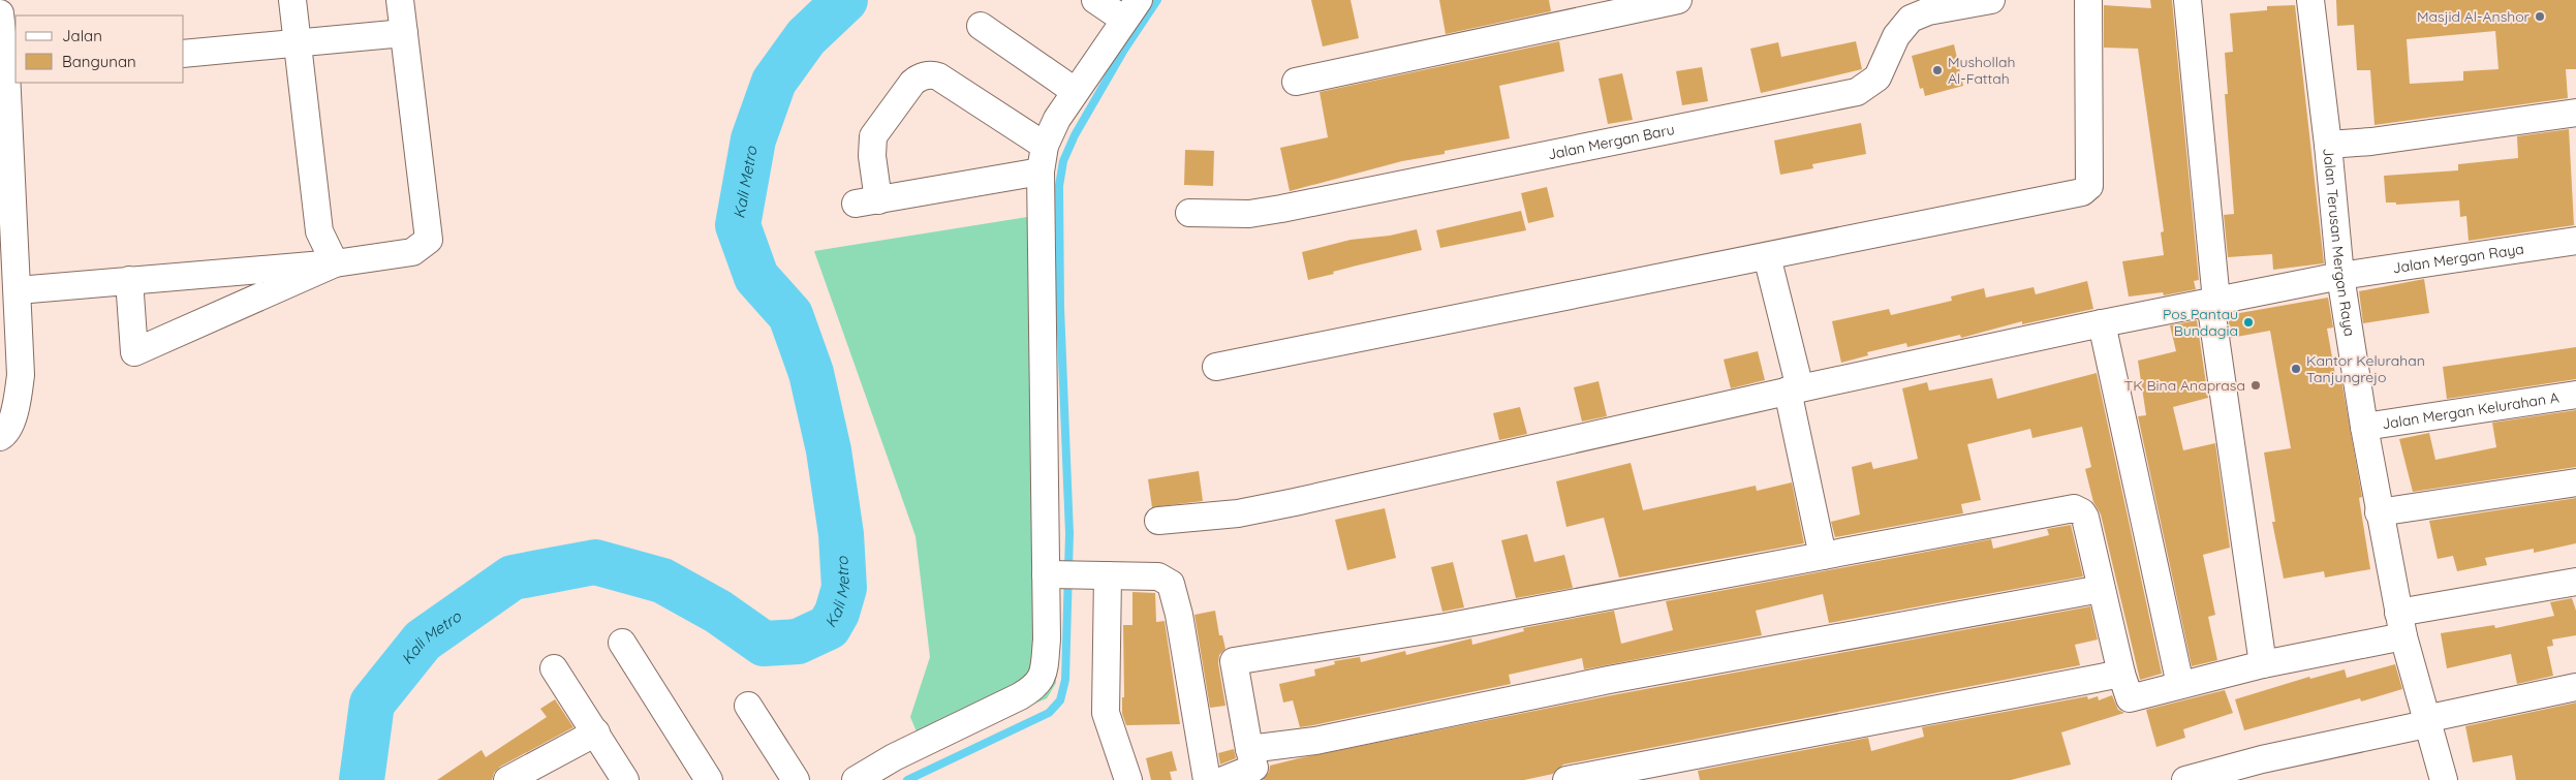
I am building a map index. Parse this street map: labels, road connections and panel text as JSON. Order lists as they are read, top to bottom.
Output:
{
  "streets": {
    "street": [
      "Jalan Mergan Baru",
      "Jalan Terusan Mergan Raya",
      "Jalan Mergan Raya",
      "Jalan Mergan Kelurahan A"
    ]
  },
  "crossings": [
    ["Jalan Terusan Mergan Raya", "Jalan Mergan Raya"],
    ["Jalan Terusan Mergan Raya", "Jalan Mergan Kelurahan A"]
  ],
  "water": ["Kali Metro"],
  "places": [
    "Masjid Al-Anshor",
    "Mushollah Al-Fattah",
    "Pos Pantau Bundagia",
    "Kantor Kelurahan Tanjungrejo",
    "TK Bina Anaprasa"
  ],
  "legend": ["Jalan", "Bangunan"]
}
